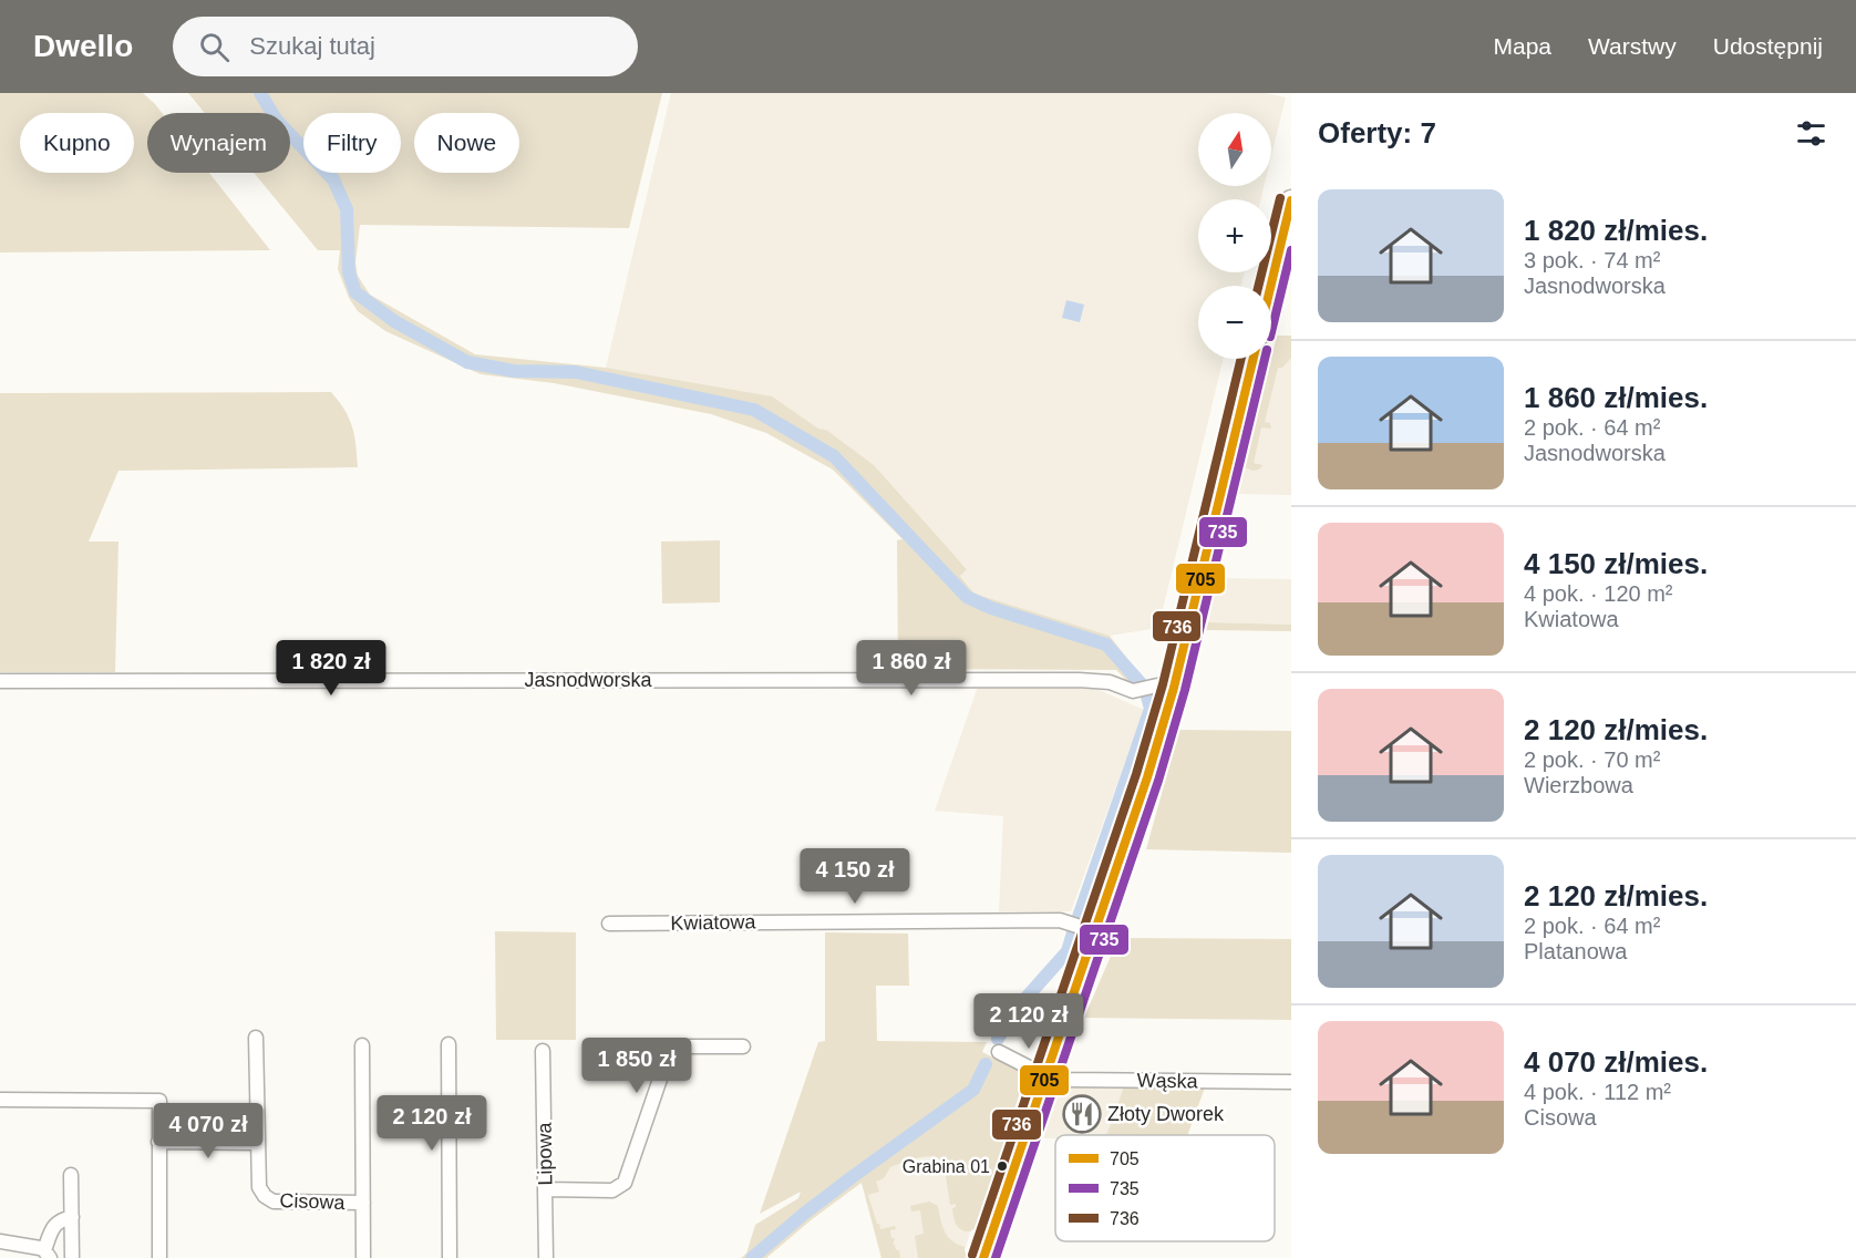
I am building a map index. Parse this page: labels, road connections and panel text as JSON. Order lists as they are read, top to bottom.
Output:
{
  "streets": {
    "street": [
      "Jasnodworska",
      "Kwiatowa",
      "Wąska",
      "Lipowa",
      "Cisowa"
    ]
  },
  "places": {
    "restaurant": ["Złoty Dworek"],
    "other": ["Grabina 01"]
  },
  "lines": ["transit line 736", "transit line 705", "transit line 735"],
  "legend": ["705", "735", "736"],
  "north": "top",
  "page": {
    "header": "Dwello",
    "search": "Szukaj tutaj",
    "nav": ["Mapa", "Warstwy", "Udostępnij"],
    "heading": "Oferty: 7",
    "map_buttons": ["+", "−"],
    "chip": [
      "Kupno",
      "Wynajem",
      "Filtry",
      "Nowe"
    ],
    "list": [
      {
        "name": "1 820 zł/mies.",
        "note": "3 pok. · 74 m² · Jasnodworska"
      },
      {
        "name": "1 860 zł/mies.",
        "note": "2 pok. · 64 m² · Jasnodworska"
      },
      {
        "name": "4 150 zł/mies.",
        "note": "4 pok. · 120 m² · Kwiatowa"
      },
      {
        "name": "2 120 zł/mies.",
        "note": "2 pok. · 70 m² · Wierzbowa"
      },
      {
        "name": "2 120 zł/mies.",
        "note": "2 pok. · 64 m² · Platanowa"
      },
      {
        "name": "4 070 zł/mies.",
        "note": "4 pok. · 112 m² · Cisowa"
      }
    ],
    "price": [
      "1 820 zł",
      "1 860 zł",
      "4 150 zł",
      "2 120 zł",
      "1 850 zł",
      "2 120 zł",
      "4 070 zł"
    ]
  }
}
